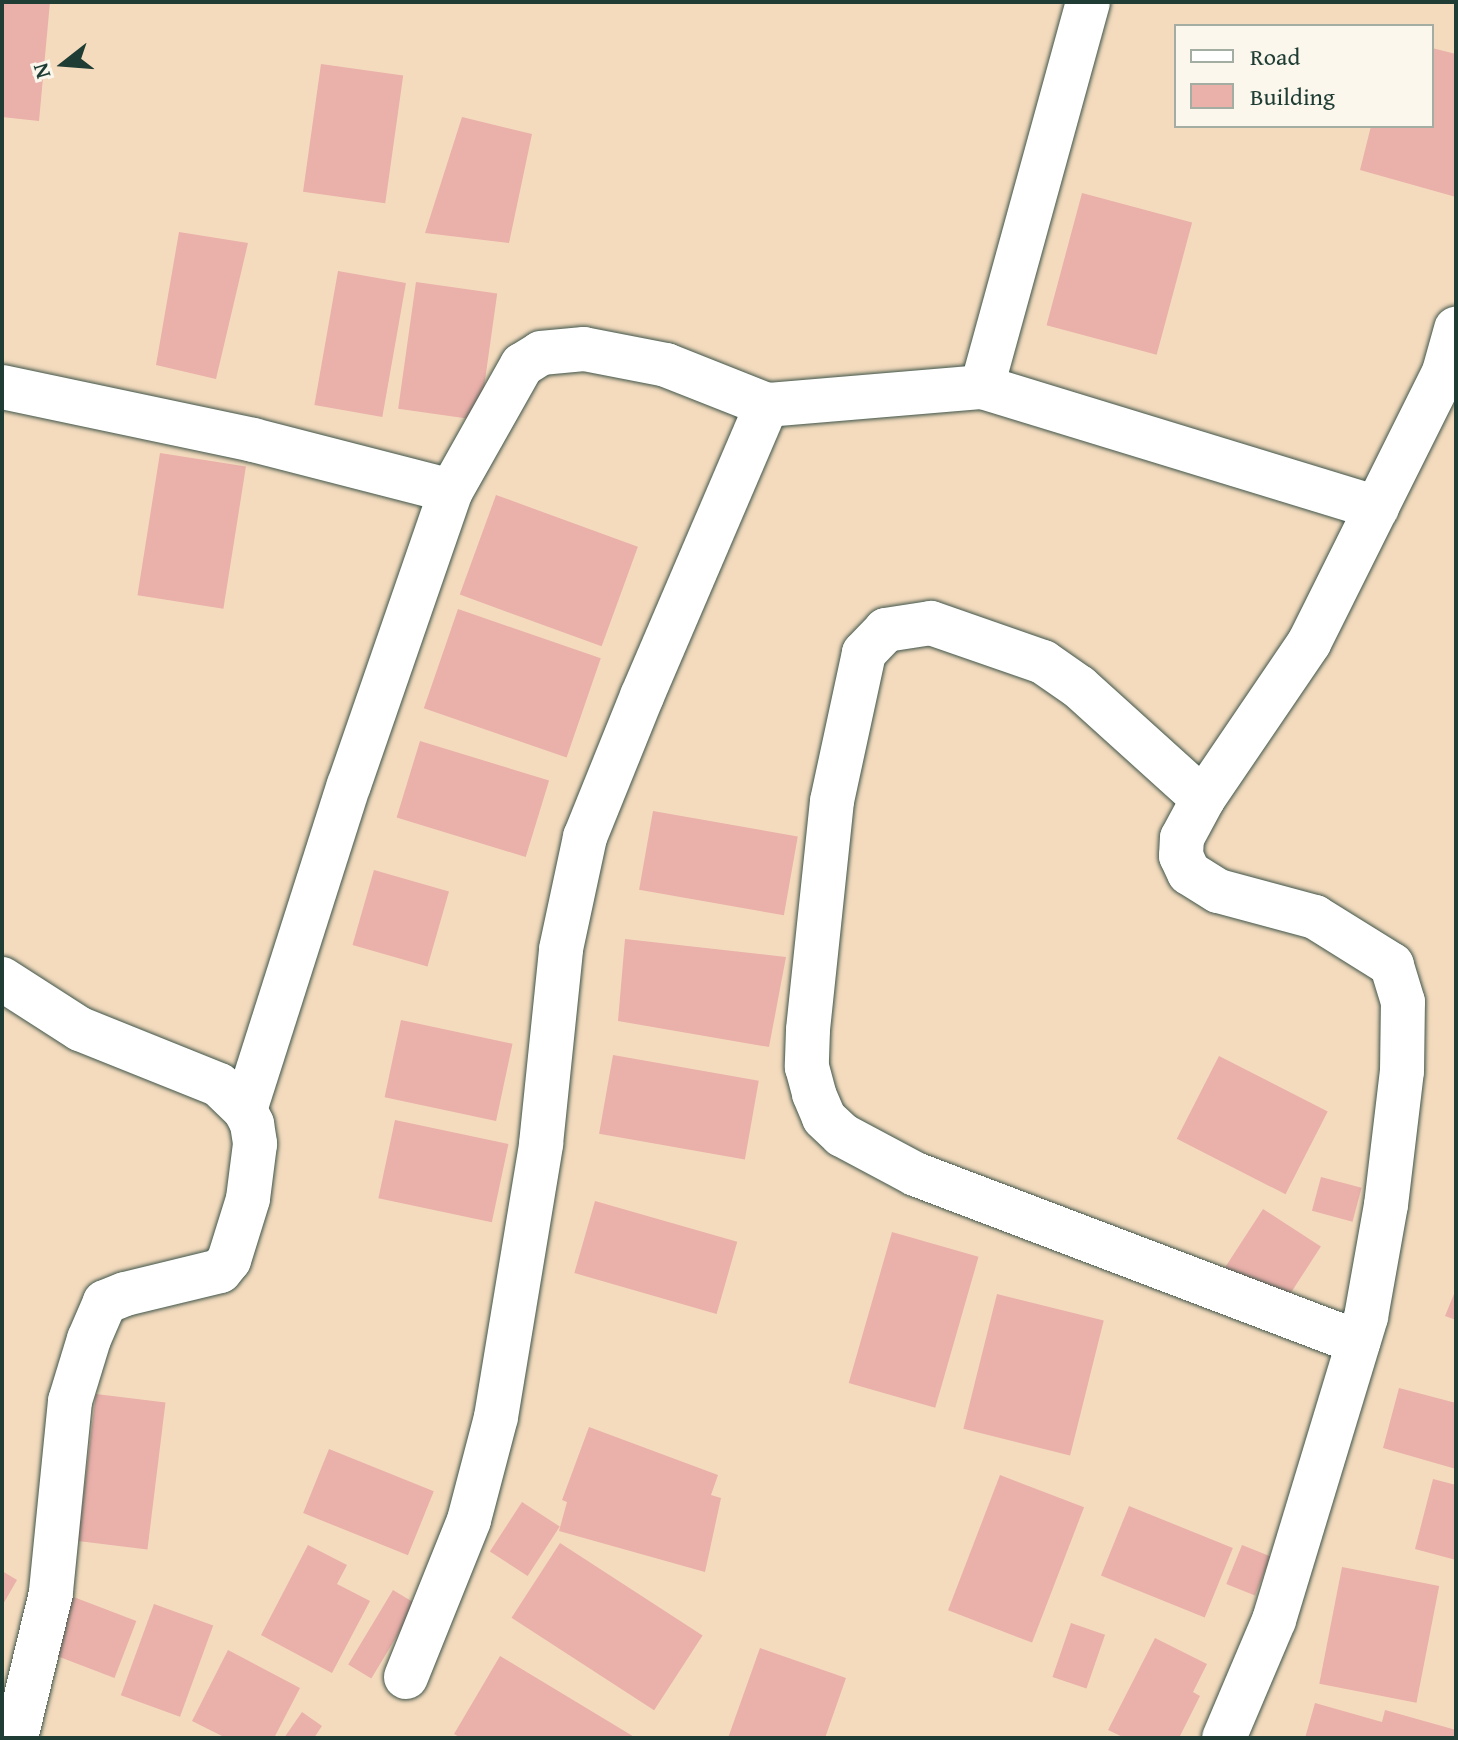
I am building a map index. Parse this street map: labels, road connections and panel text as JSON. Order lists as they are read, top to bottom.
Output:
{
  "legend": ["Road", "Building"],
  "north": "left"
}
